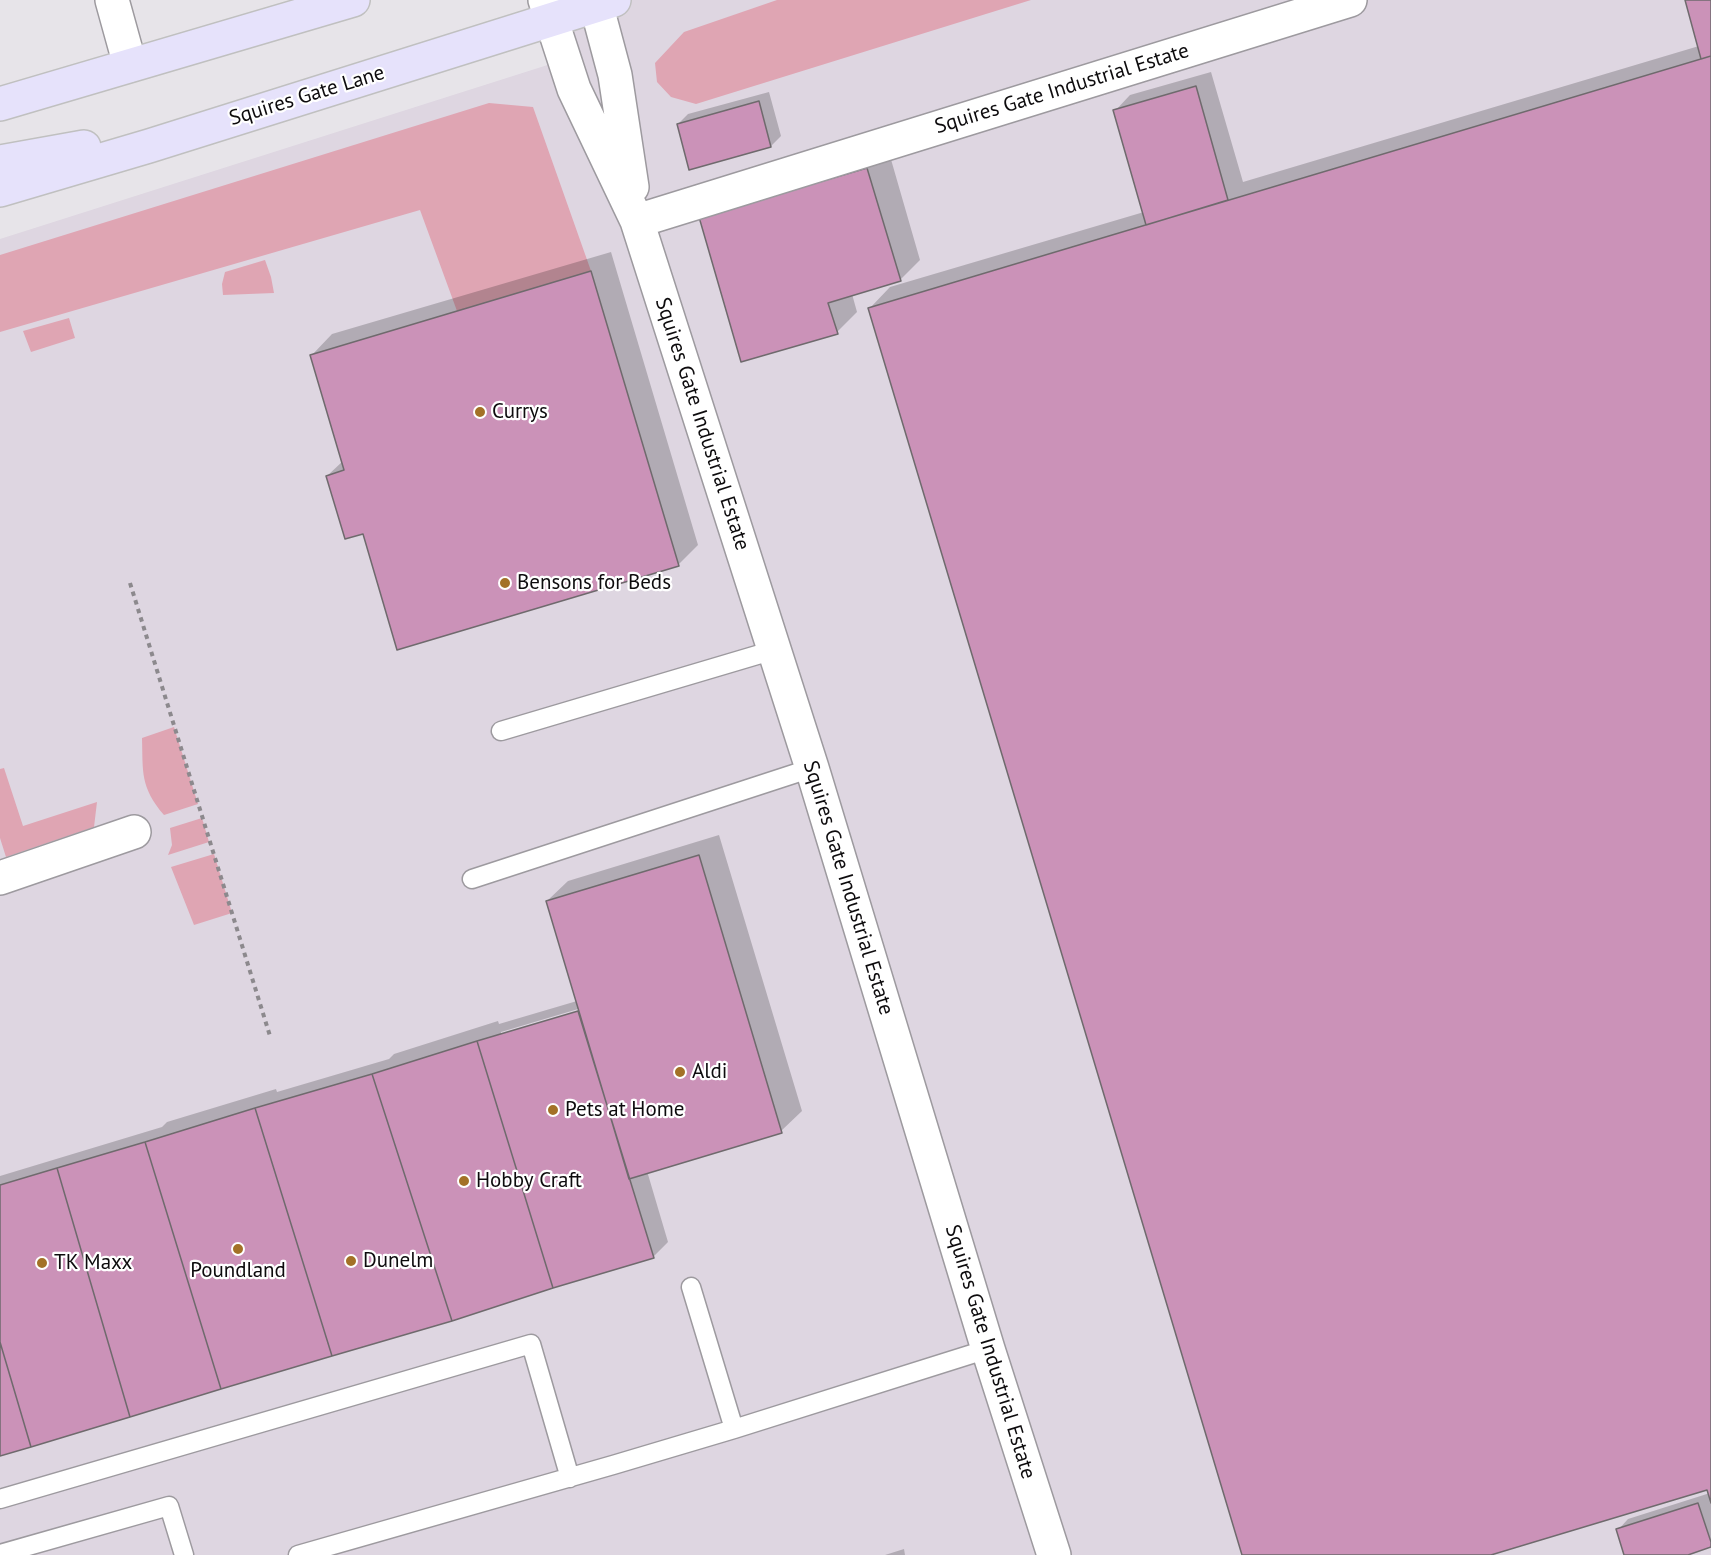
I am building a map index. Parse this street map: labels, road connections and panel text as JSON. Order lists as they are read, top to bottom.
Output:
{
  "streets": {
    "main road": ["Squires Gate Lane"],
    "street": ["Squires Gate Industrial Estate"]
  },
  "crossings": [
    ["Squires Gate Industrial Estate", "Squires Gate Lane"]
  ],
  "places": [
    "Currys",
    "Bensons for Beds",
    "Aldi",
    "Pets at Home",
    "Hobby Craft",
    "Poundland",
    "Dunelm",
    "TK Maxx"
  ]
}
